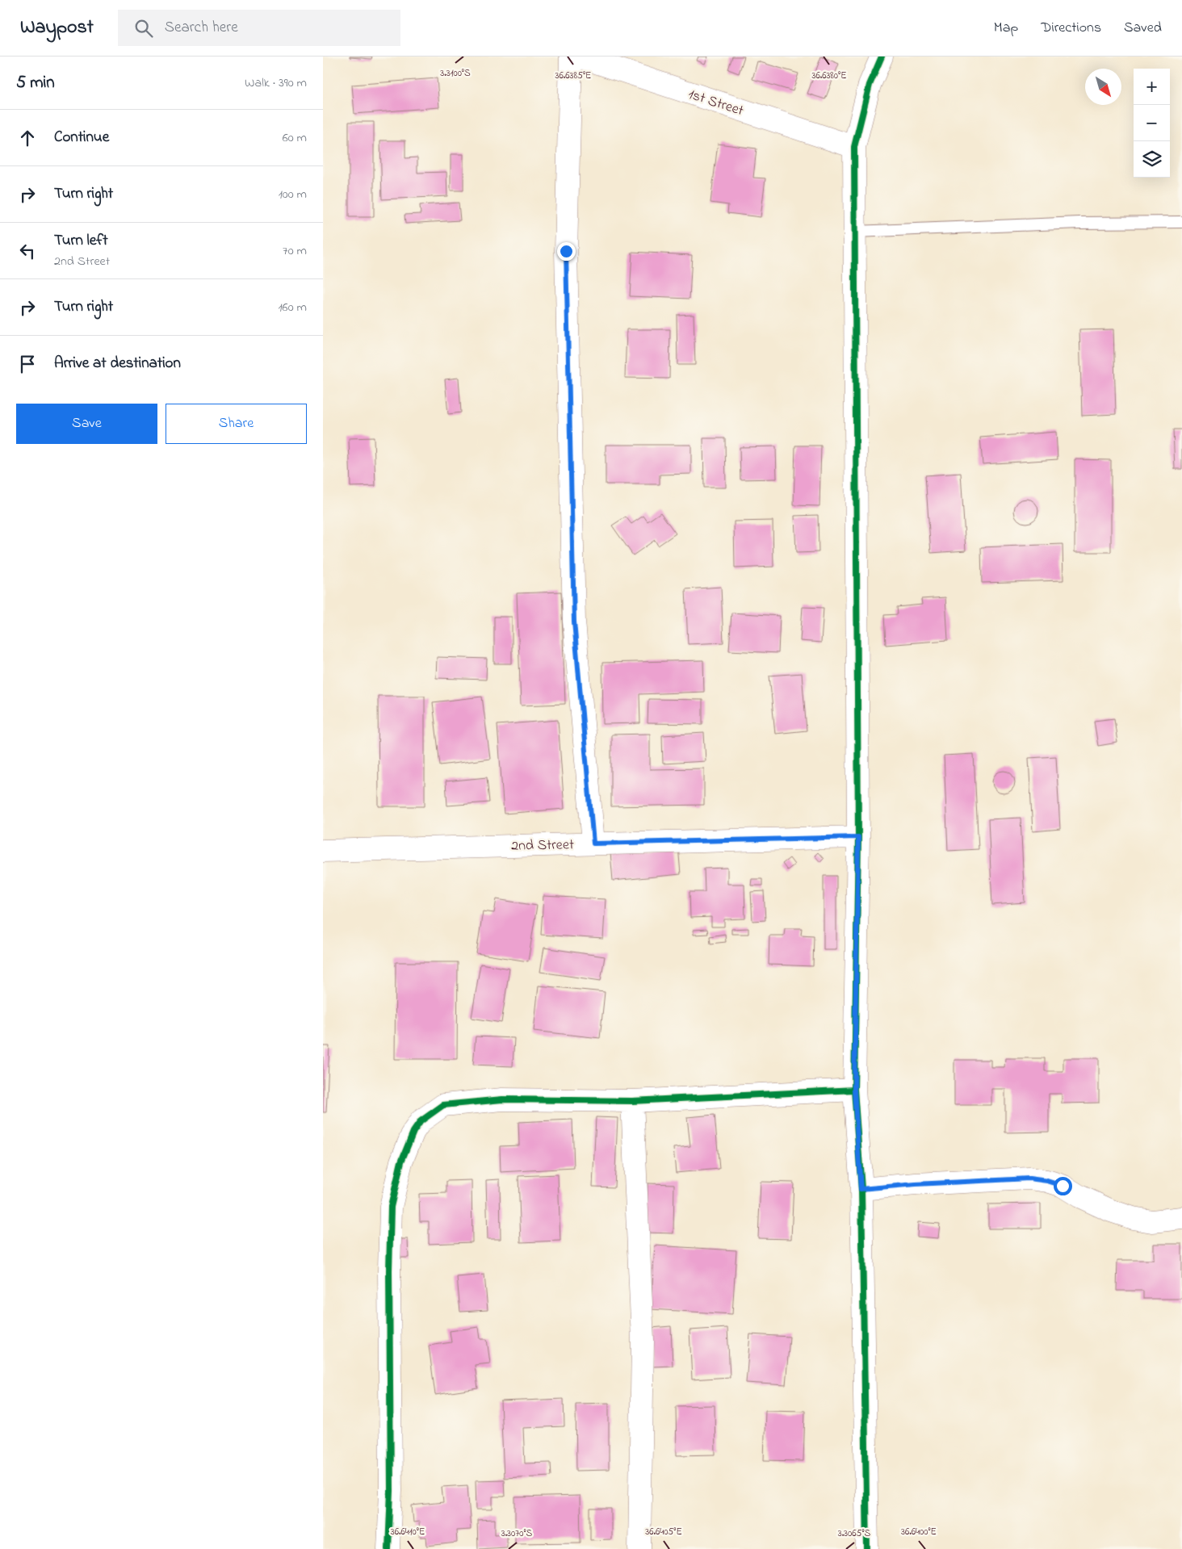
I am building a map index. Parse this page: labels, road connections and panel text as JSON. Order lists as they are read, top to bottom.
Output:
{
  "streets": {
    "street": ["1st Street", "2nd Street"]
  },
  "north": "bottom right",
  "page": {
    "header": "Waypost",
    "search": "Search here",
    "nav": ["Map", "Directions", "Saved"],
    "heading": ["5 min", "Walk · 390 m"],
    "map_buttons": ["+", "−"],
    "list": [
      ["Continue", "60 m"],
      ["Turn right", "100 m"],
      ["Turn left", "2nd Street", "70 m"],
      ["Turn right", "160 m"],
      "Arrive at destination"
    ],
    "buttons": ["Save", "Share"]
  },
  "coordinates": [
    "3.3100°S",
    "36.6385°E",
    "36.6380°E",
    "36.6410°E",
    "36.6405°E",
    "36.6400°E",
    "3.3070°S",
    "3.3065°S"
  ]
}
